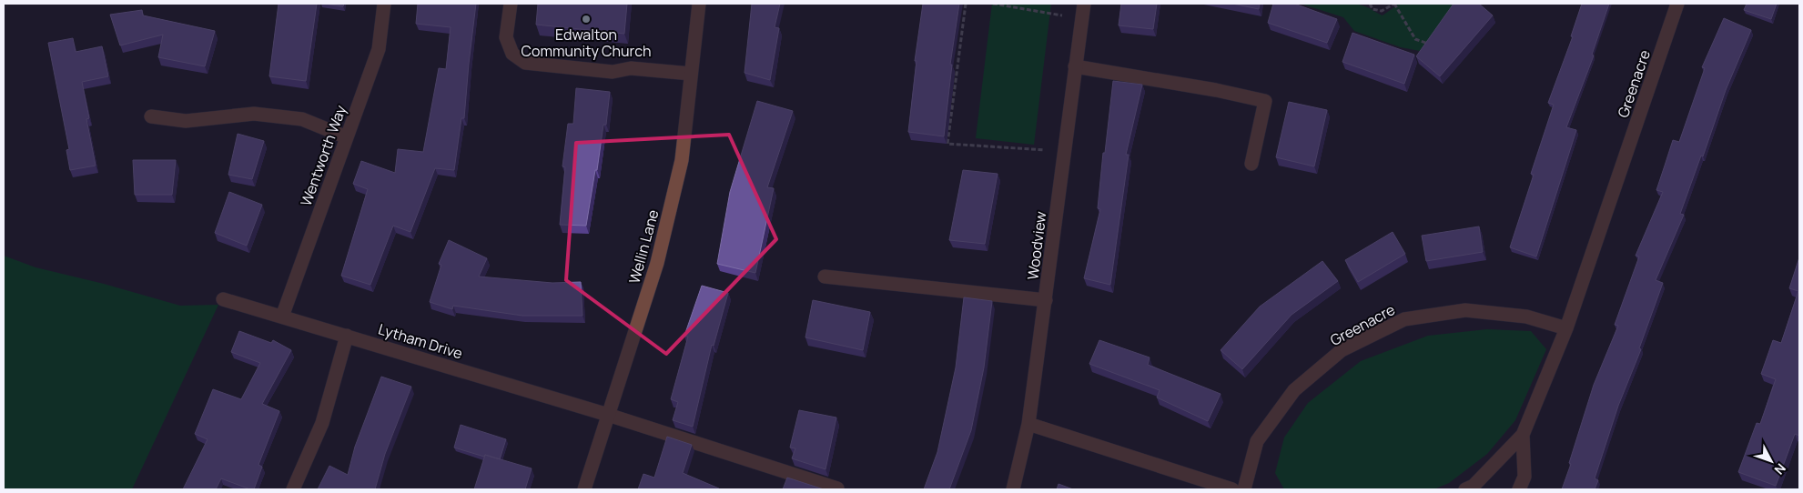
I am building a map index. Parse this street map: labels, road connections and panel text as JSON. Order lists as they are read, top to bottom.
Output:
{
  "streets": {
    "street": [
      "Greenacre",
      "Wentworth Way",
      "Woodview",
      "Wellin Lane",
      "Lytham Drive"
    ]
  },
  "crossings": [
    ["Wentworth Way", "Lytham Drive"],
    ["Wellin Lane", "Lytham Drive"]
  ],
  "places": ["Edwalton Community Church"],
  "north": "bottom right"
}
